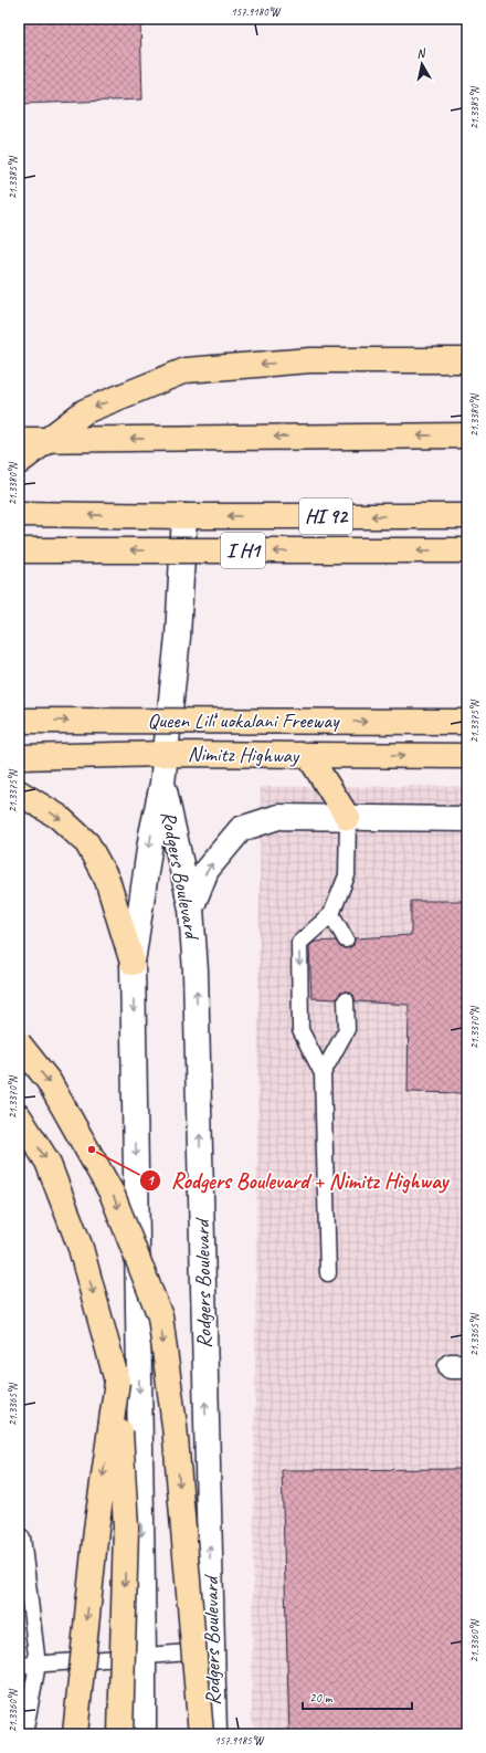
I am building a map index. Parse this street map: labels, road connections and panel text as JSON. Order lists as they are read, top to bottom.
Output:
{
  "streets": {
    "main road": [
      "HI 92",
      "I H1",
      "Queen Liliʻuokalani Freeway",
      "Nimitz Highway"
    ],
    "street": ["Rodgers Boulevard"]
  },
  "crossings": [
    ["HI 92", "Rodgers Boulevard"],
    ["Nimitz Highway", "Rodgers Boulevard"]
  ],
  "places": ["Rodgers Boulevard + Nimitz Highway"],
  "scale_bar": "20 m",
  "north": "top",
  "coordinates": [
    "157.9180°W",
    "21.3385°N",
    "21.3380°N",
    "21.3375°N",
    "21.3370°N",
    "21.3365°N",
    "21.3360°N",
    "157.9185°W"
  ]
}
